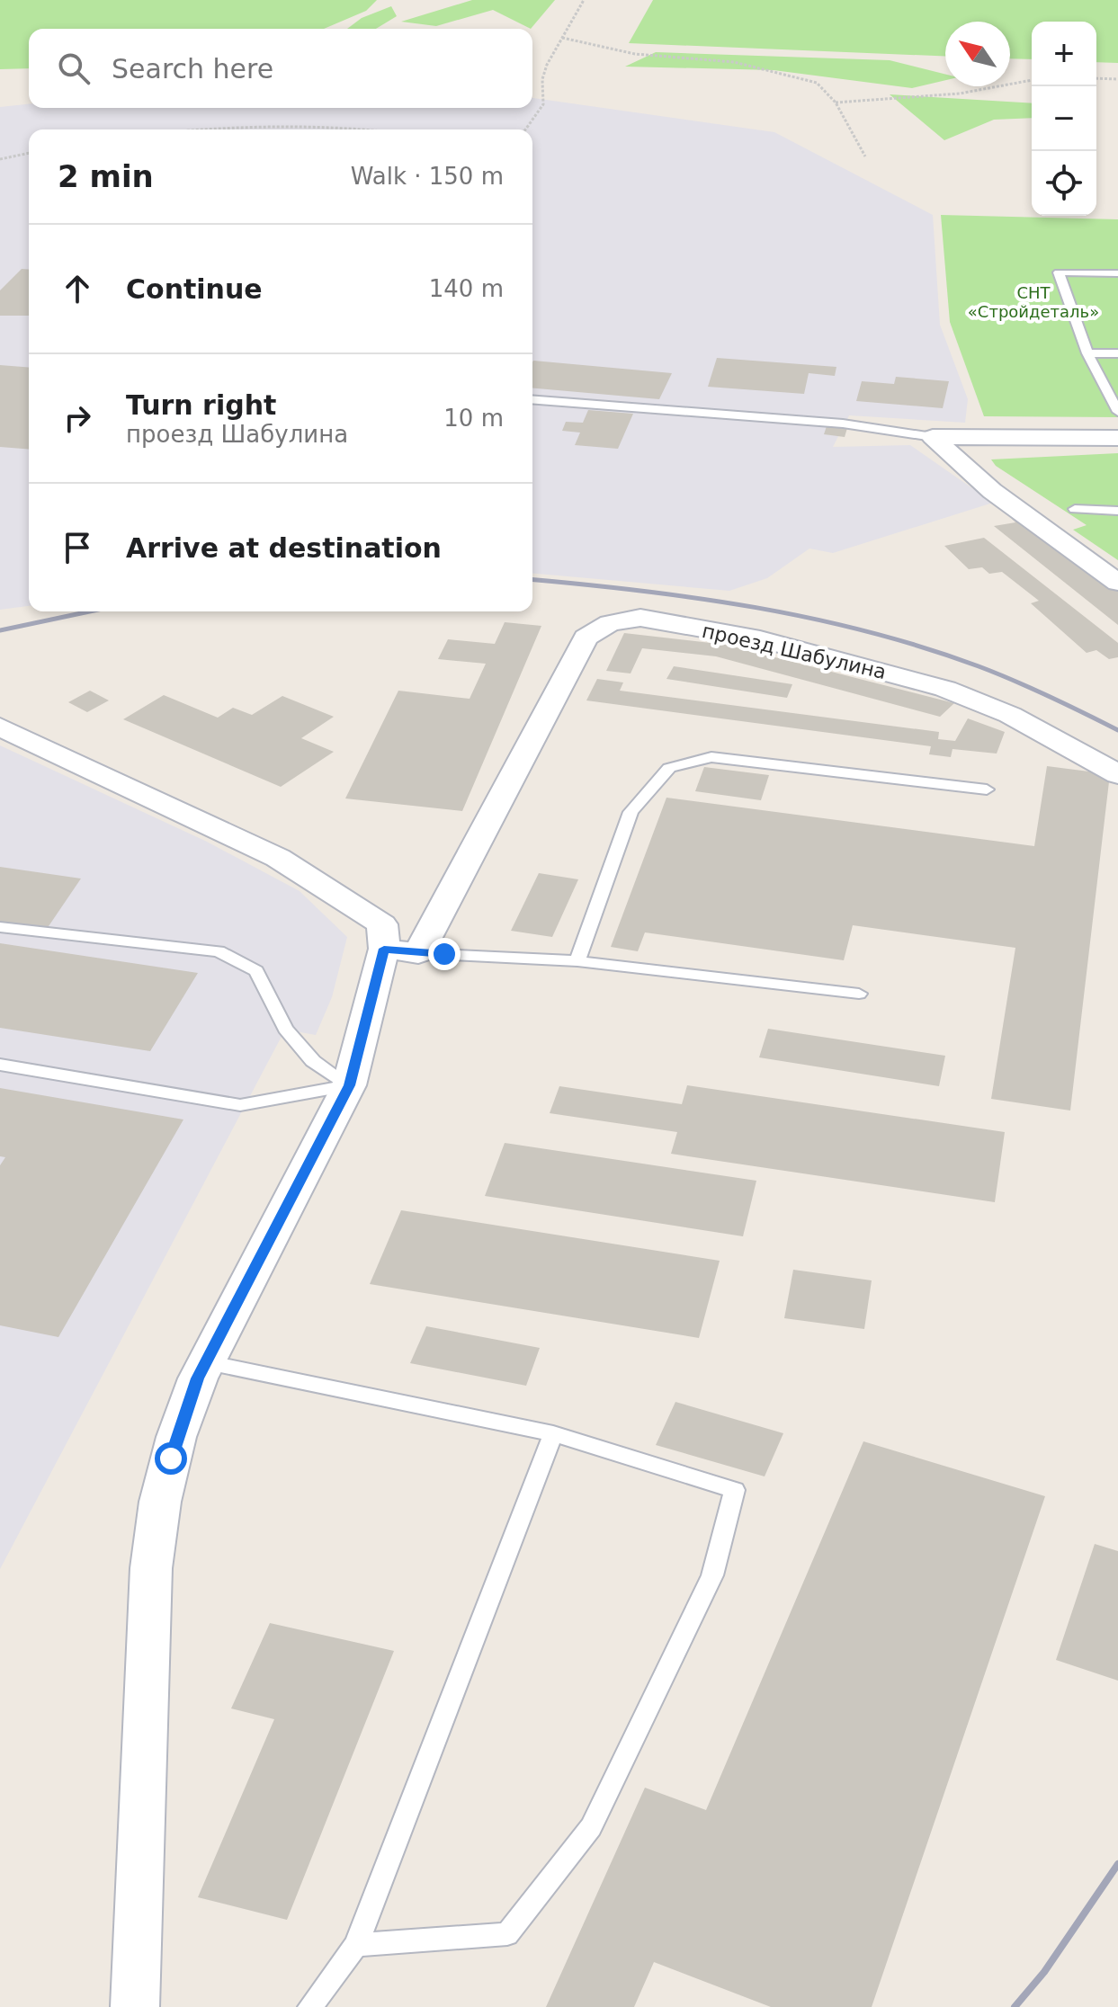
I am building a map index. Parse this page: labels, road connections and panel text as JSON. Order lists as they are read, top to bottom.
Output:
{
  "streets": {
    "street": ["проезд Шабулина"]
  },
  "parks": ["СНТ «Стройдеталь»"],
  "north": "top left",
  "page": {
    "map_buttons": ["+", "−"],
    "search": "Search here",
    "heading": ["2 min", "Walk · 150 m"],
    "list": [
      ["Continue", "140 m"],
      ["Turn right", "проезд Шабулина", "10 m"],
      "Arrive at destination"
    ]
  }
}
